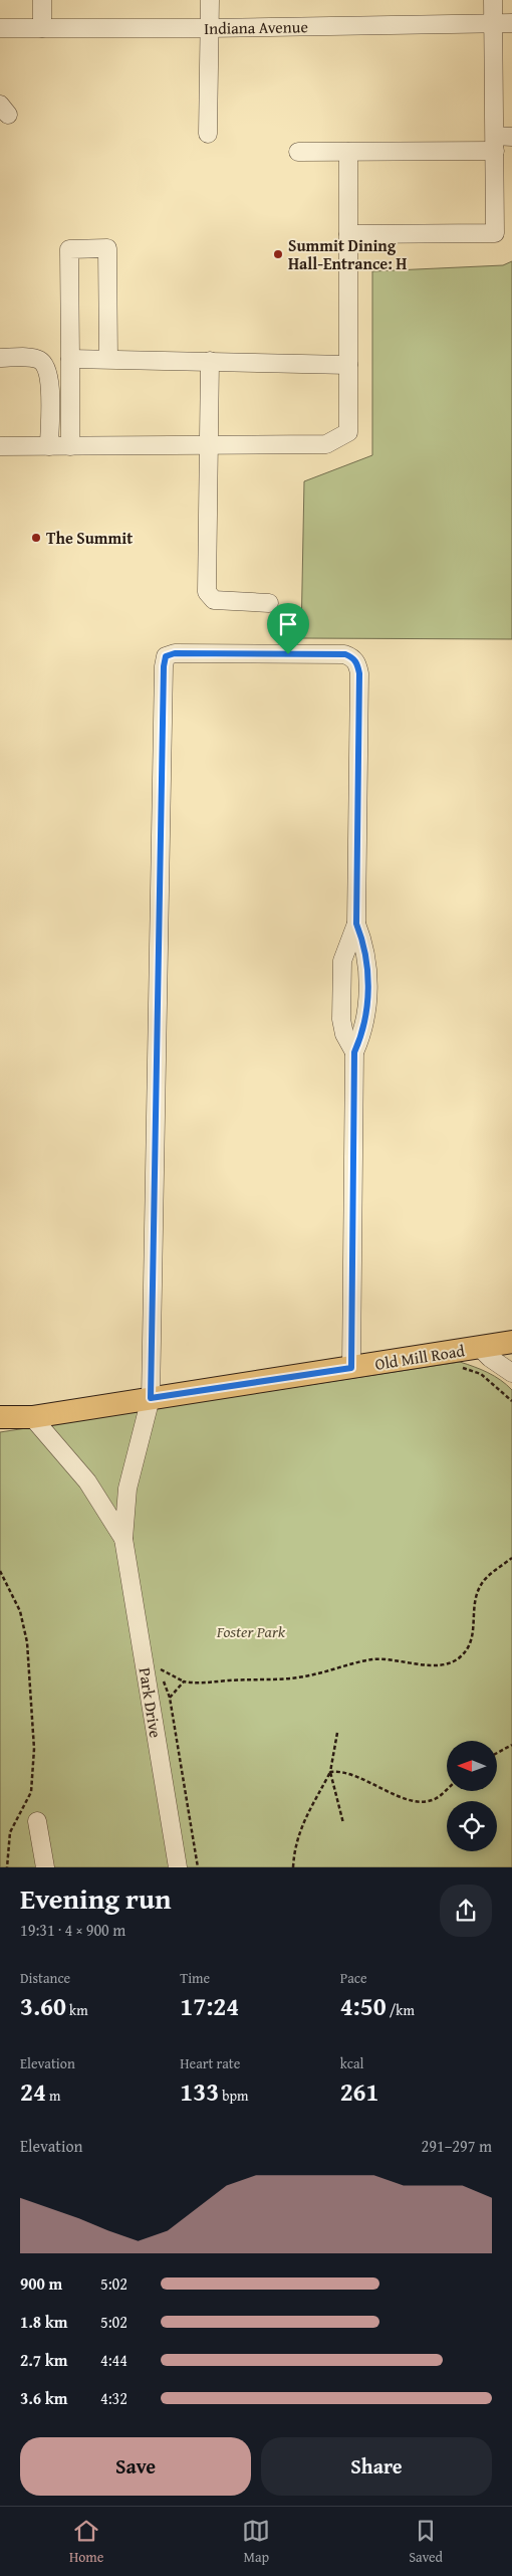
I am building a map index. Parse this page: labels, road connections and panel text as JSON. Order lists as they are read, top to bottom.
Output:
{
  "streets": {
    "main road": ["Old Mill Road"],
    "street": ["Indiana Avenue", "Park Drive"]
  },
  "crossings": [
    ["Old Mill Road", "Park Drive"]
  ],
  "parks": ["Foster Park"],
  "places": ["Summit Dining Hall-Entrance: H", "The Summit"],
  "north": "left",
  "page": {
    "heading": ["Evening run", "19:31 · 4 × 900 m"],
    "stats": [
      ["Distance", "3.60 km"],
      ["Time", "17:24"],
      ["Pace", "4:50 /km"],
      ["Elevation", "24 m"],
      ["Heart rate", "133 bpm"],
      ["kcal", "261"]
    ],
    "chart": ["Elevation", "291–297 m"],
    "list": [
      {
        "name": "900 m",
        "note": "5:02"
      },
      {
        "name": "1.8 km",
        "note": "5:02"
      },
      {
        "name": "2.7 km",
        "note": "4:44"
      },
      {
        "name": "3.6 km",
        "note": "4:32"
      }
    ],
    "buttons": ["Save", "Share"],
    "tabs": ["Home", "Map", "Saved"]
  }
}
